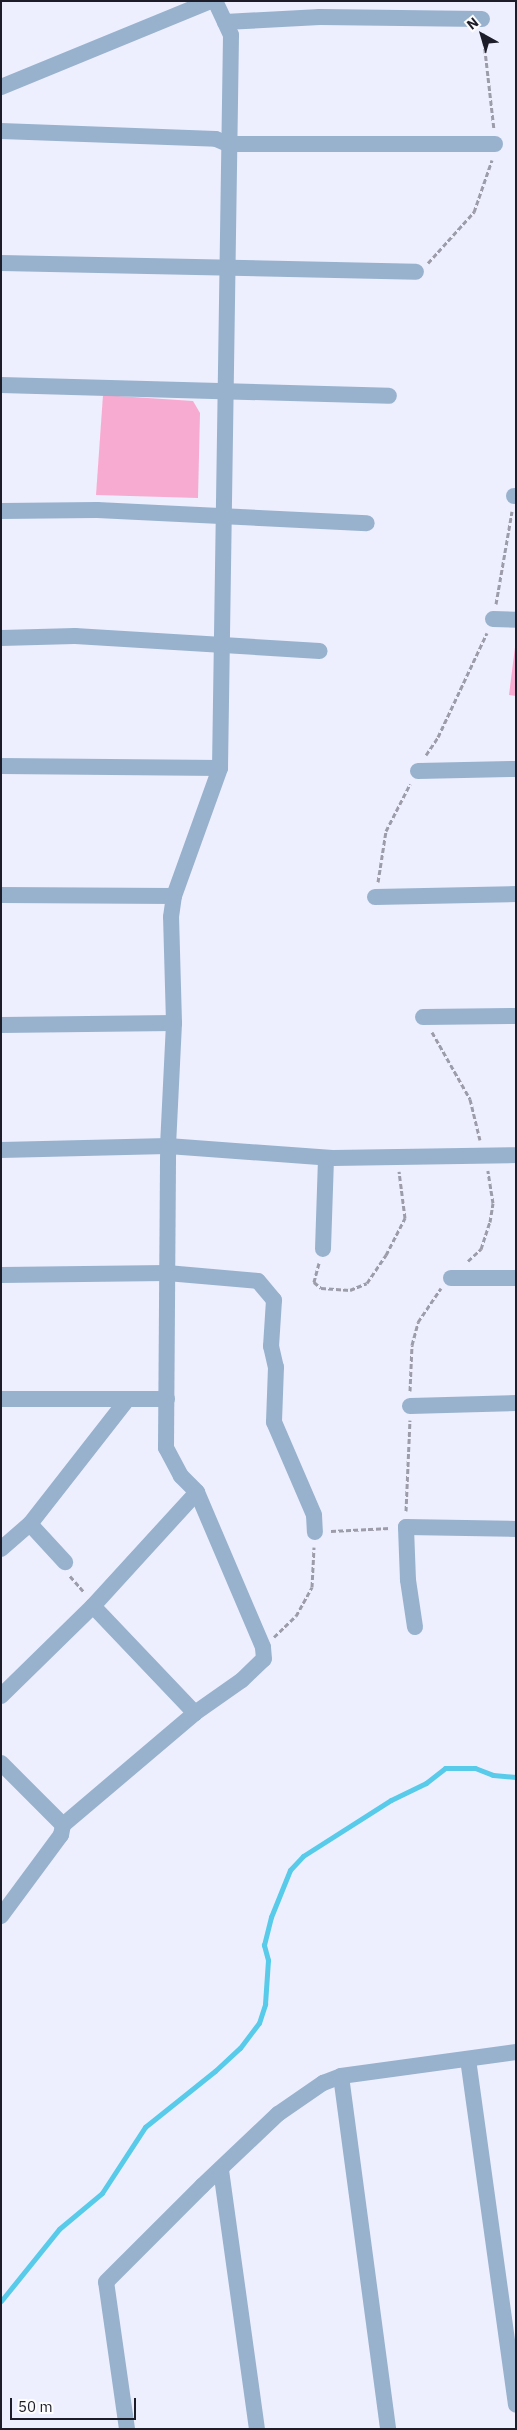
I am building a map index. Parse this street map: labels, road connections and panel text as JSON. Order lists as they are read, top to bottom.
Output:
{
  "scale_bar": "50 m",
  "north": "top left"
}
